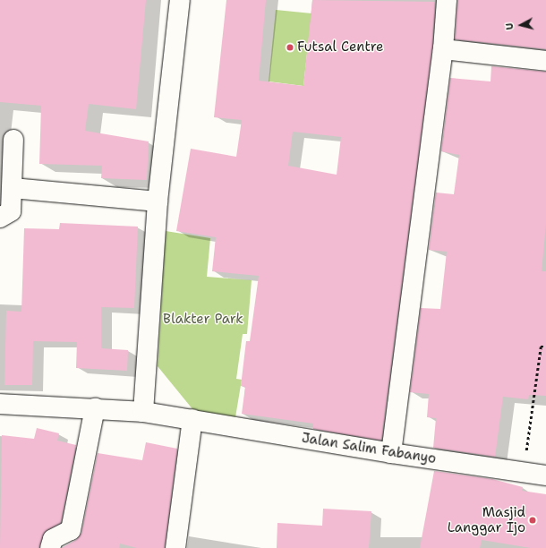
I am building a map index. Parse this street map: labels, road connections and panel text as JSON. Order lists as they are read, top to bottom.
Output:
{
  "streets": {
    "street": ["Jalan Salim Fabanyo"]
  },
  "parks": ["Blakter Park"],
  "places": ["Futsal Centre", "Masjid Langgar Ijo"],
  "north": "left"
}
